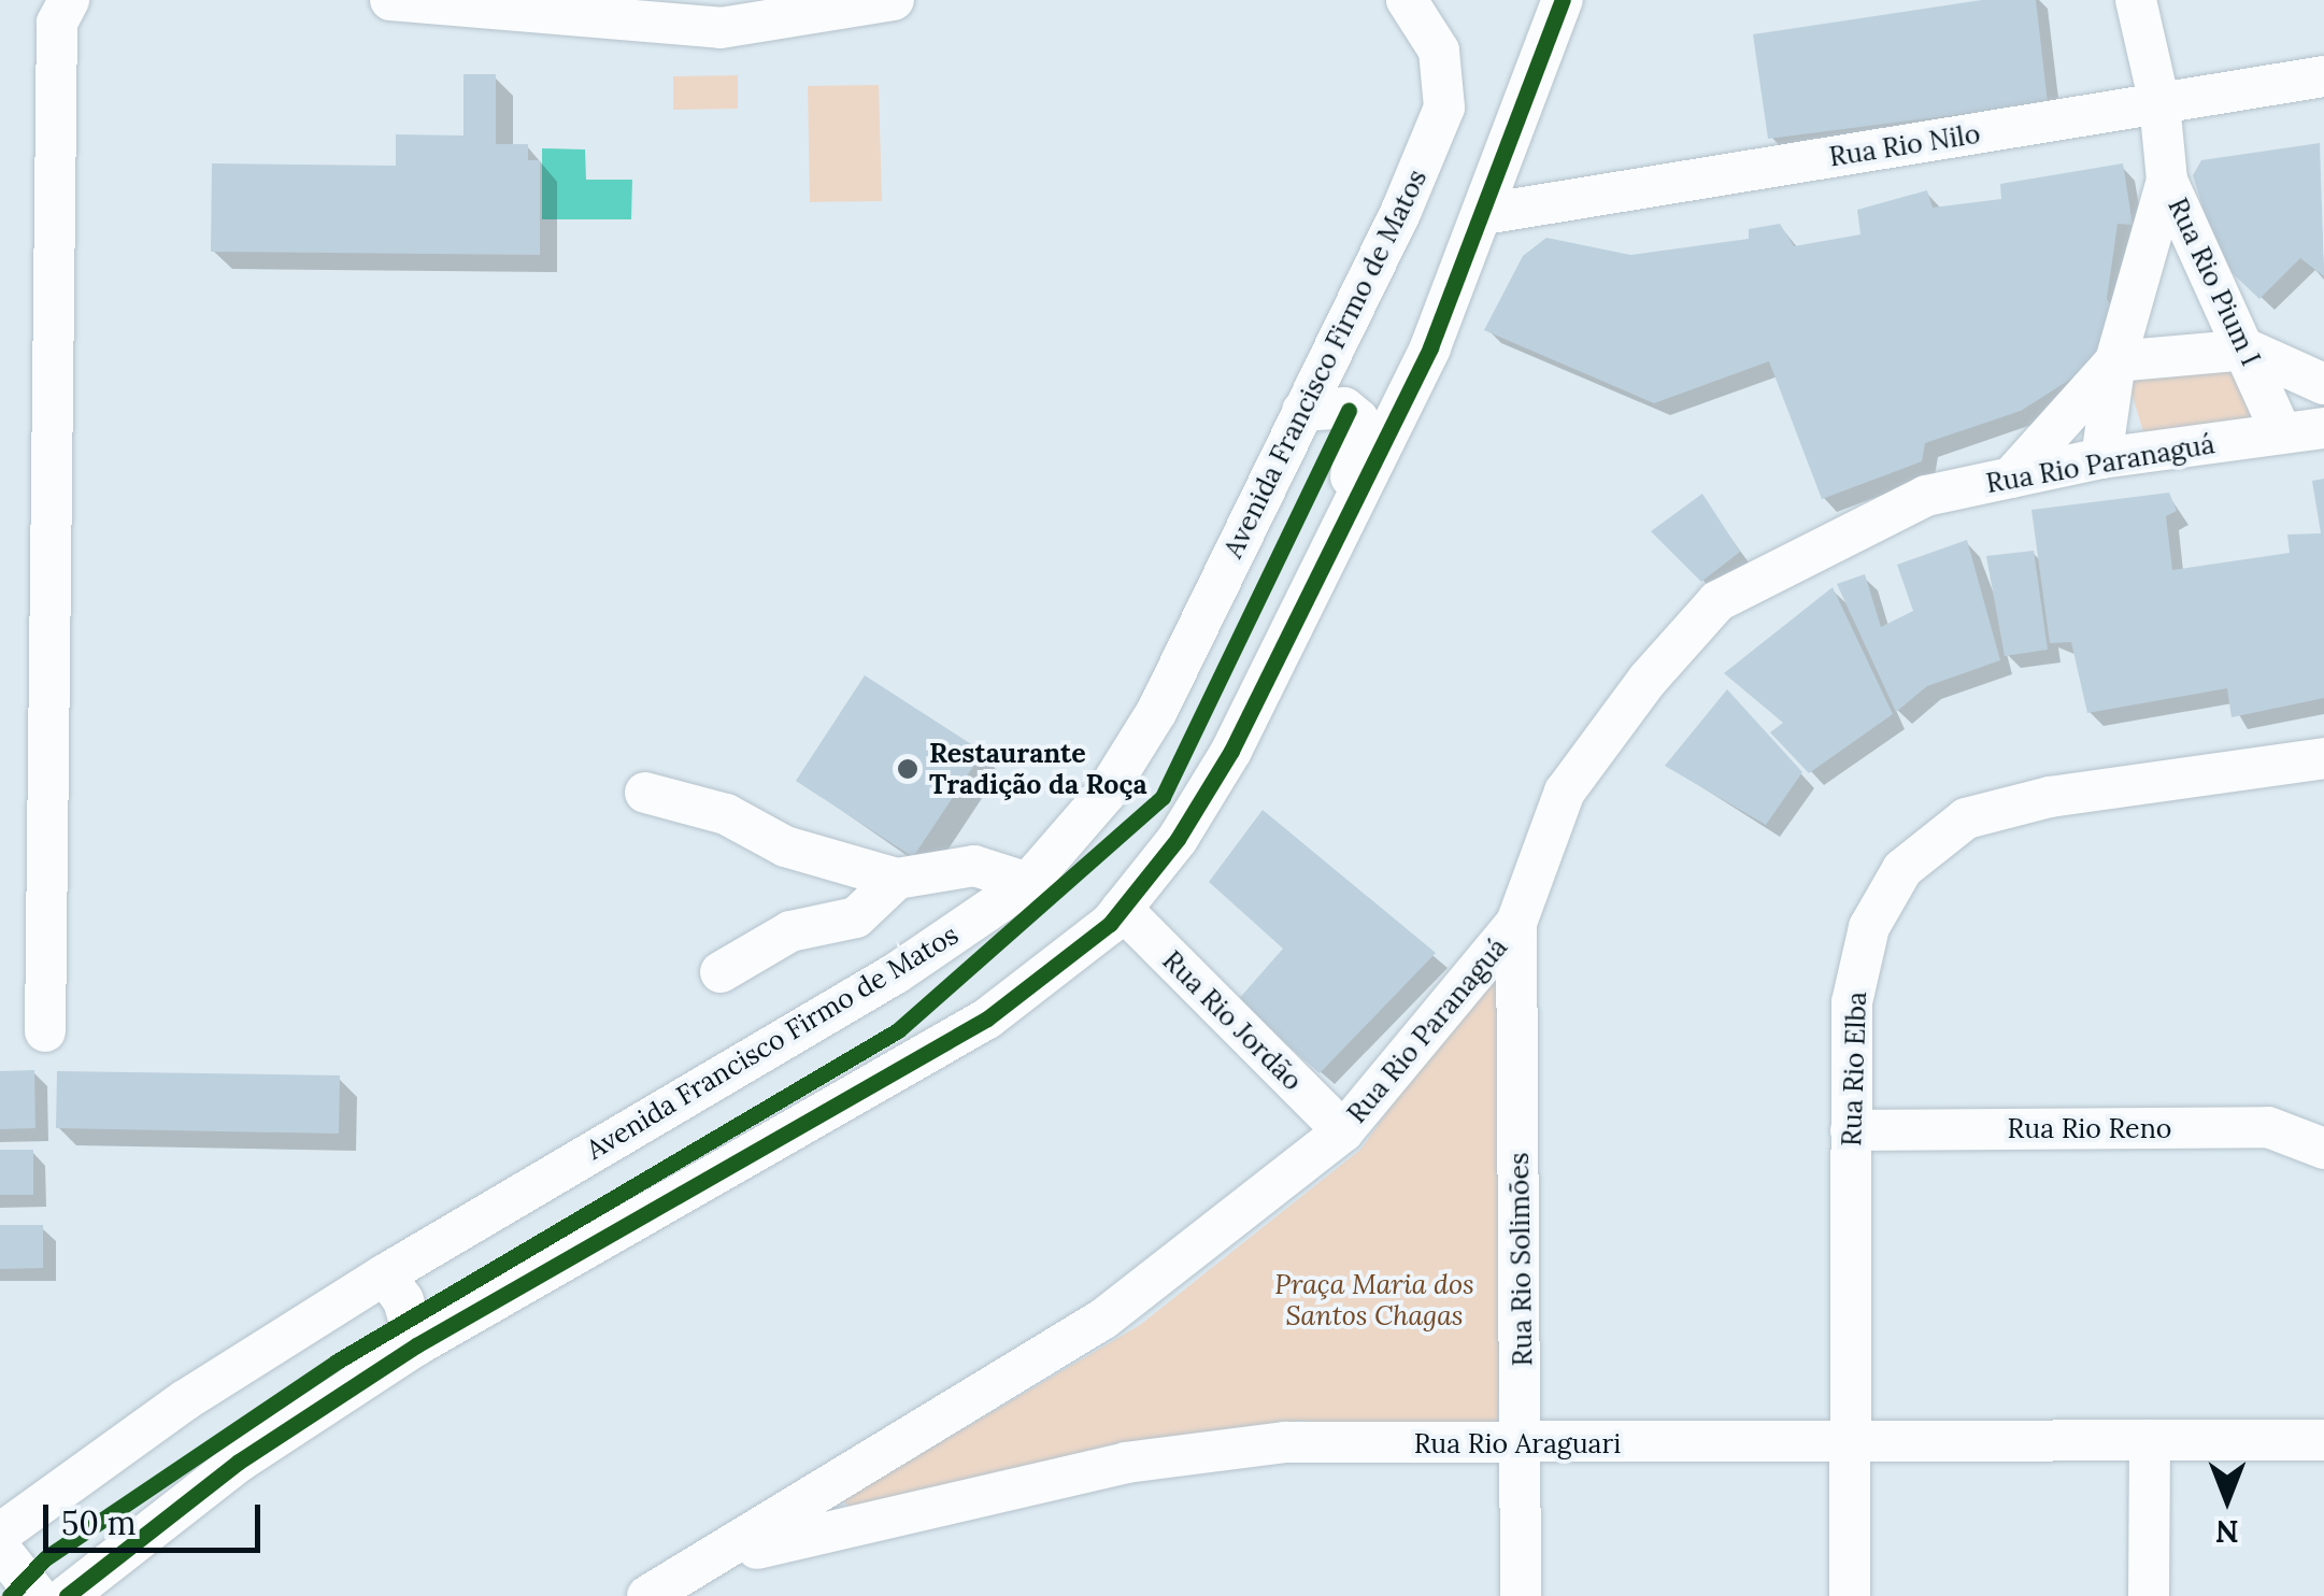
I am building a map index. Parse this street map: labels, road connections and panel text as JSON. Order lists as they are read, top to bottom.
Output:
{
  "streets": {
    "street": [
      "Rua Rio Nilo",
      "Rua Rio Pium I",
      "Avenida Francisco Firmo de Matos",
      "Rua Rio Paranaguá",
      "Rua Rio Jordão",
      "Rua Rio Elba",
      "Rua Rio Reno",
      "Rua Rio Solimões",
      "Rua Rio Araguari"
    ]
  },
  "crossings": [
    ["Rua Rio Nilo", "Rua Rio Pium I"],
    ["Rua Rio Pium I", "Rua Rio Paranaguá"],
    ["Rua Rio Paranaguá", "Rua Rio Jordão"],
    ["Rua Rio Paranaguá", "Rua Rio Solimões"],
    ["Rua Rio Paranaguá", "Rua Rio Araguari"],
    ["Rua Rio Elba", "Rua Rio Reno"],
    ["Rua Rio Elba", "Rua Rio Araguari"],
    ["Rua Rio Solimões", "Rua Rio Araguari"]
  ],
  "parks": ["Praça Maria dos Santos Chagas"],
  "places": ["Restaurante Tradição da Roça"],
  "scale_bar": "50 m",
  "north": "bottom"
}
